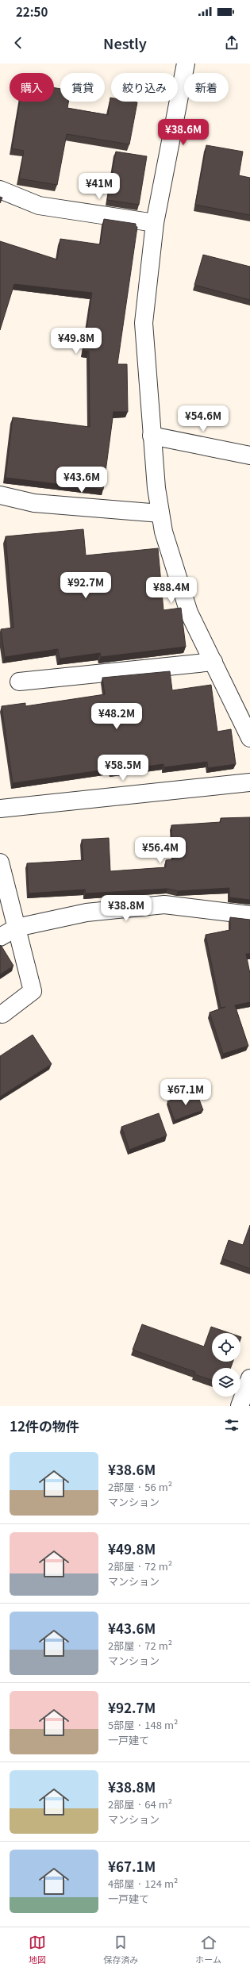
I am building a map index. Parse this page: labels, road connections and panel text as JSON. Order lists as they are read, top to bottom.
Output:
{
  "page": {
    "status": "22:50",
    "header": "Nestly",
    "chip": [
      "購入",
      "賃貸",
      "絞り込み",
      "新着"
    ],
    "price": [
      "¥38.6M",
      "¥41M",
      "¥49.8M",
      "¥54.6M",
      "¥43.6M",
      "¥92.7M",
      "¥88.4M",
      "¥48.2M",
      "¥58.5M",
      "¥56.4M",
      "¥38.8M",
      "¥67.1M"
    ],
    "heading": "12件の物件",
    "list": [
      {
        "name": "¥38.6M",
        "note": "2部屋 · 56 m² · マンション"
      },
      {
        "name": "¥49.8M",
        "note": "2部屋 · 72 m² · マンション"
      },
      {
        "name": "¥43.6M",
        "note": "2部屋 · 72 m² · マンション"
      },
      {
        "name": "¥92.7M",
        "note": "5部屋 · 148 m² · 一戸建て"
      },
      {
        "name": "¥38.8M",
        "note": "2部屋 · 64 m² · マンション"
      },
      {
        "name": "¥67.1M",
        "note": "4部屋 · 124 m² · 一戸建て"
      }
    ],
    "tabs": ["地図", "保存済み", "ホーム"]
  }
}
